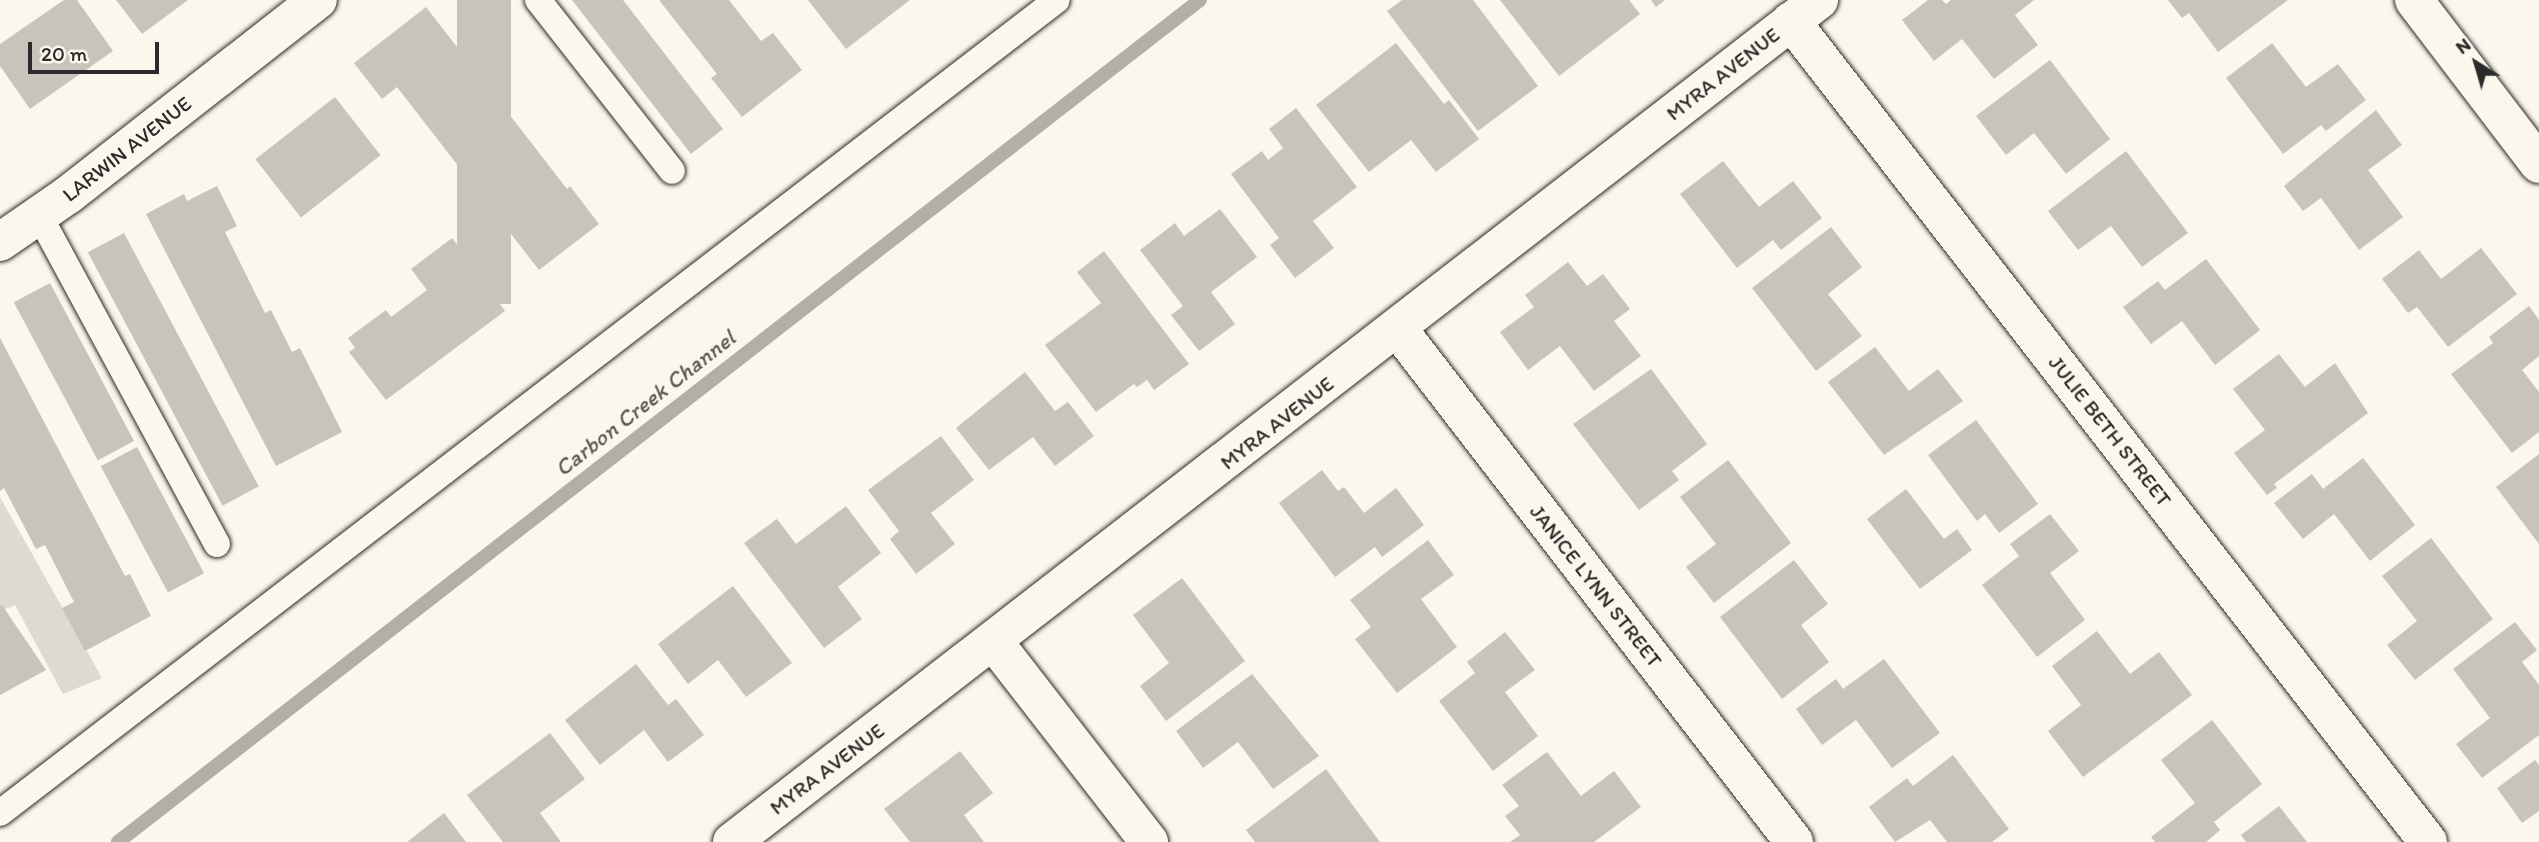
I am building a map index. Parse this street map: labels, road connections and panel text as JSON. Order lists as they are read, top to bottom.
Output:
{
  "streets": {
    "street": [
      "MYRA AVENUE",
      "LARWIN AVENUE",
      "JULIE BETH STREET",
      "JANICE LYNN STREET"
    ]
  },
  "crossings": [
    ["MYRA AVENUE", "JULIE BETH STREET"],
    ["MYRA AVENUE", "JANICE LYNN STREET"]
  ],
  "water": ["Carbon Creek Channel"],
  "scale_bar": "20 m",
  "north": "top left"
}
